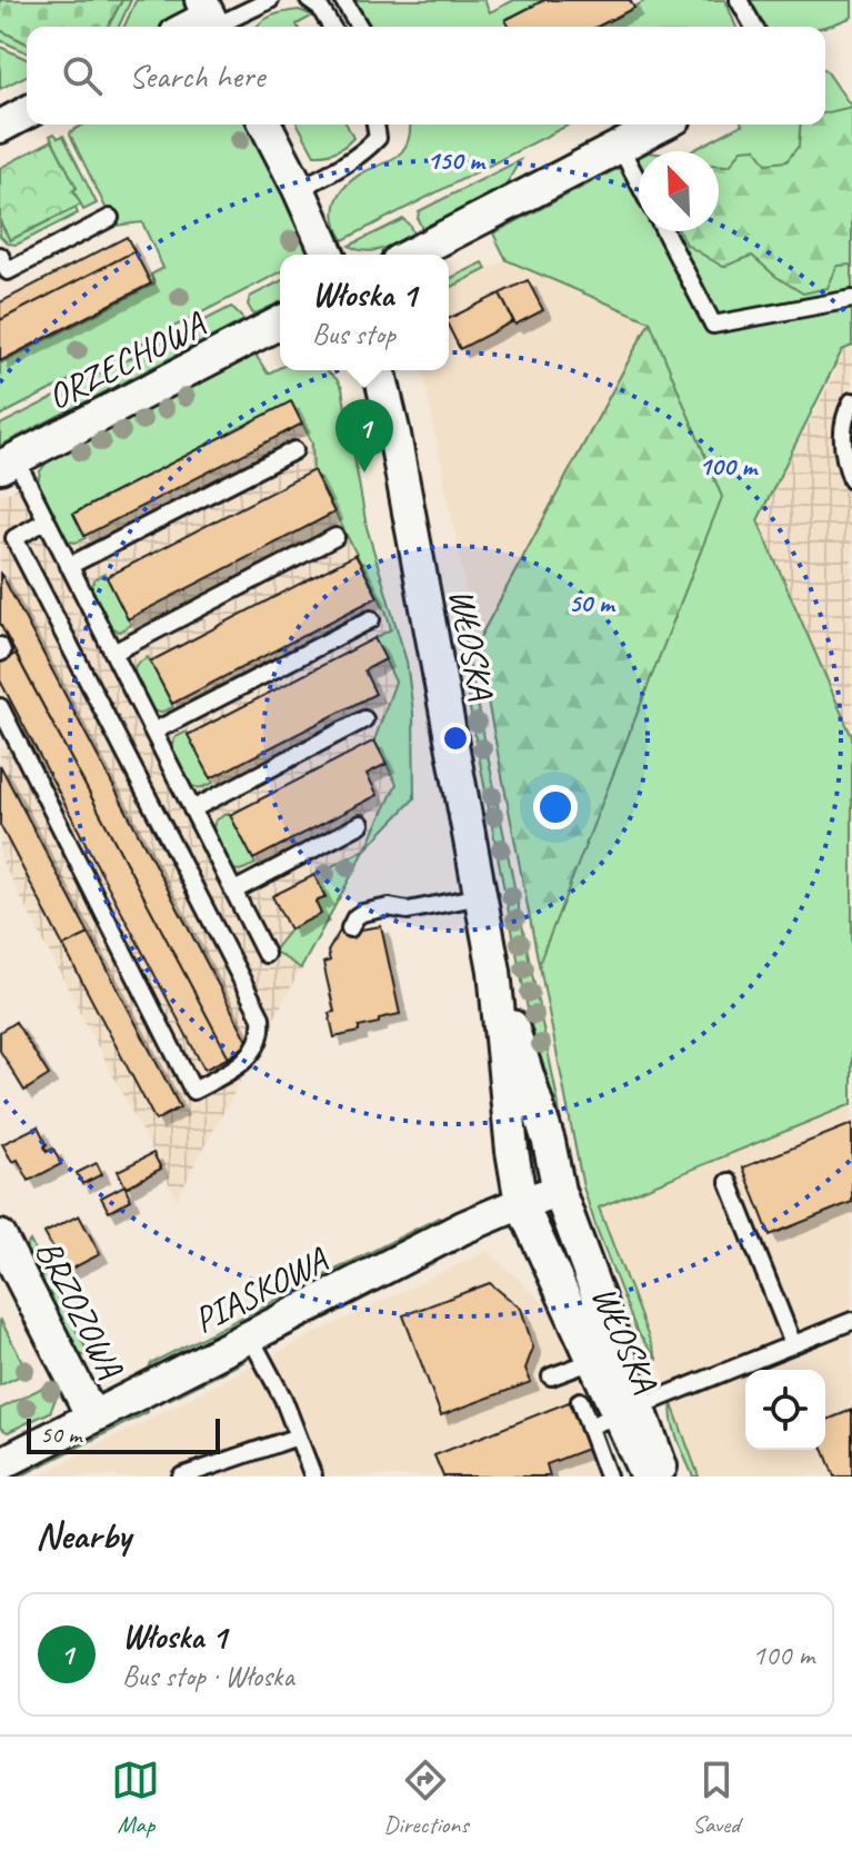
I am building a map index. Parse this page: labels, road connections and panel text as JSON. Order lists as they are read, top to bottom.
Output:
{
  "streets": {
    "street": [
      "ORZECHOWA",
      "WŁOSKA",
      "PIASKOWA",
      "BRZOZOWA"
    ]
  },
  "crossings": [
    ["WŁOSKA", "PIASKOWA"],
    ["PIASKOWA", "BRZOZOWA"]
  ],
  "scale_bar": "50 m",
  "north": "top left",
  "page": {
    "search": "Search here",
    "popup": ["Włoska 1", "Bus stop"],
    "pins": "1",
    "scale": "50 m",
    "heading": "Nearby",
    "list": [
      {
        "mark": "1",
        "name": "Włoska 1",
        "note": "Bus stop · Włoska",
        "value": "100 m"
      }
    ],
    "nav": ["Map", "Directions", "Saved"]
  },
  "rings": ["150 m", "100 m", "50 m"]
}
